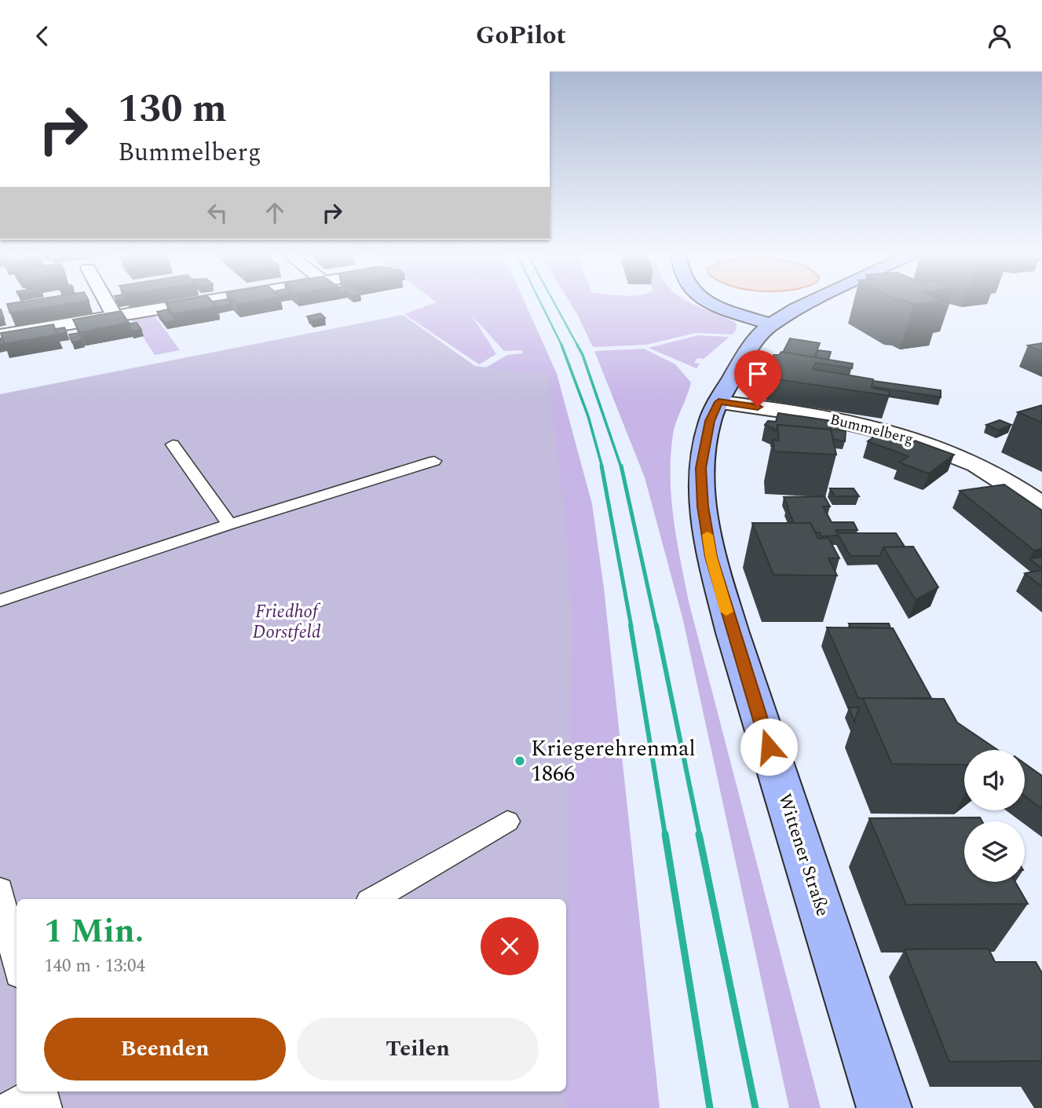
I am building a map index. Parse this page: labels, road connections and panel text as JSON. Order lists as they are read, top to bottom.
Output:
{
  "streets": {
    "main road": ["Wittener Straße"],
    "street": ["Bummelberg"]
  },
  "crossings": [
    ["Bummelberg", "Wittener Straße"]
  ],
  "parks": ["Friedhof Dorstfeld"],
  "places": ["Kriegerehrenmal 1866"],
  "page": {
    "header": "GoPilot",
    "turn": ["130 m", "Bummelberg"],
    "heading": ["1 Min.", "140 m · 13:04"],
    "buttons": ["Beenden", "Teilen"]
  }
}
